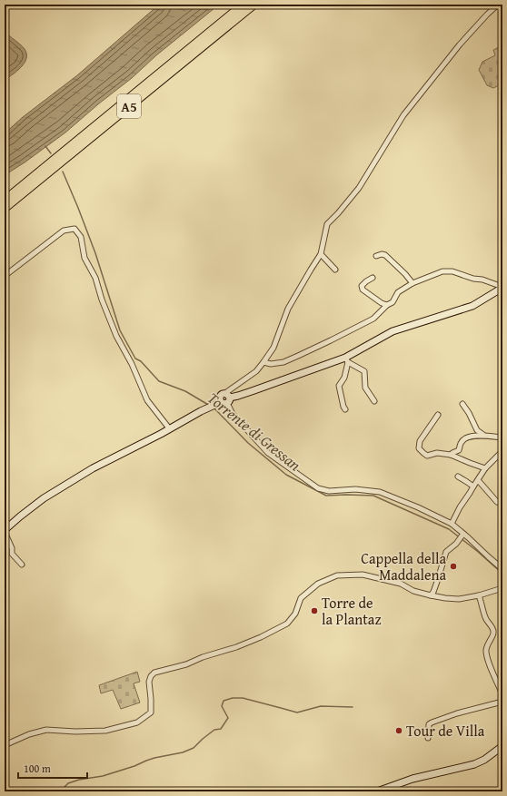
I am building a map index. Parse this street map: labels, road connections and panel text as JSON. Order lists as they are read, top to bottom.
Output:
{
  "streets": {
    "highway": ["A5"]
  },
  "water": ["Torrente di Gressan"],
  "places": ["Cappella della Maddalena", "Torre de la Plantaz", "Tour de Villa"],
  "scale_bar": "100 m"
}
